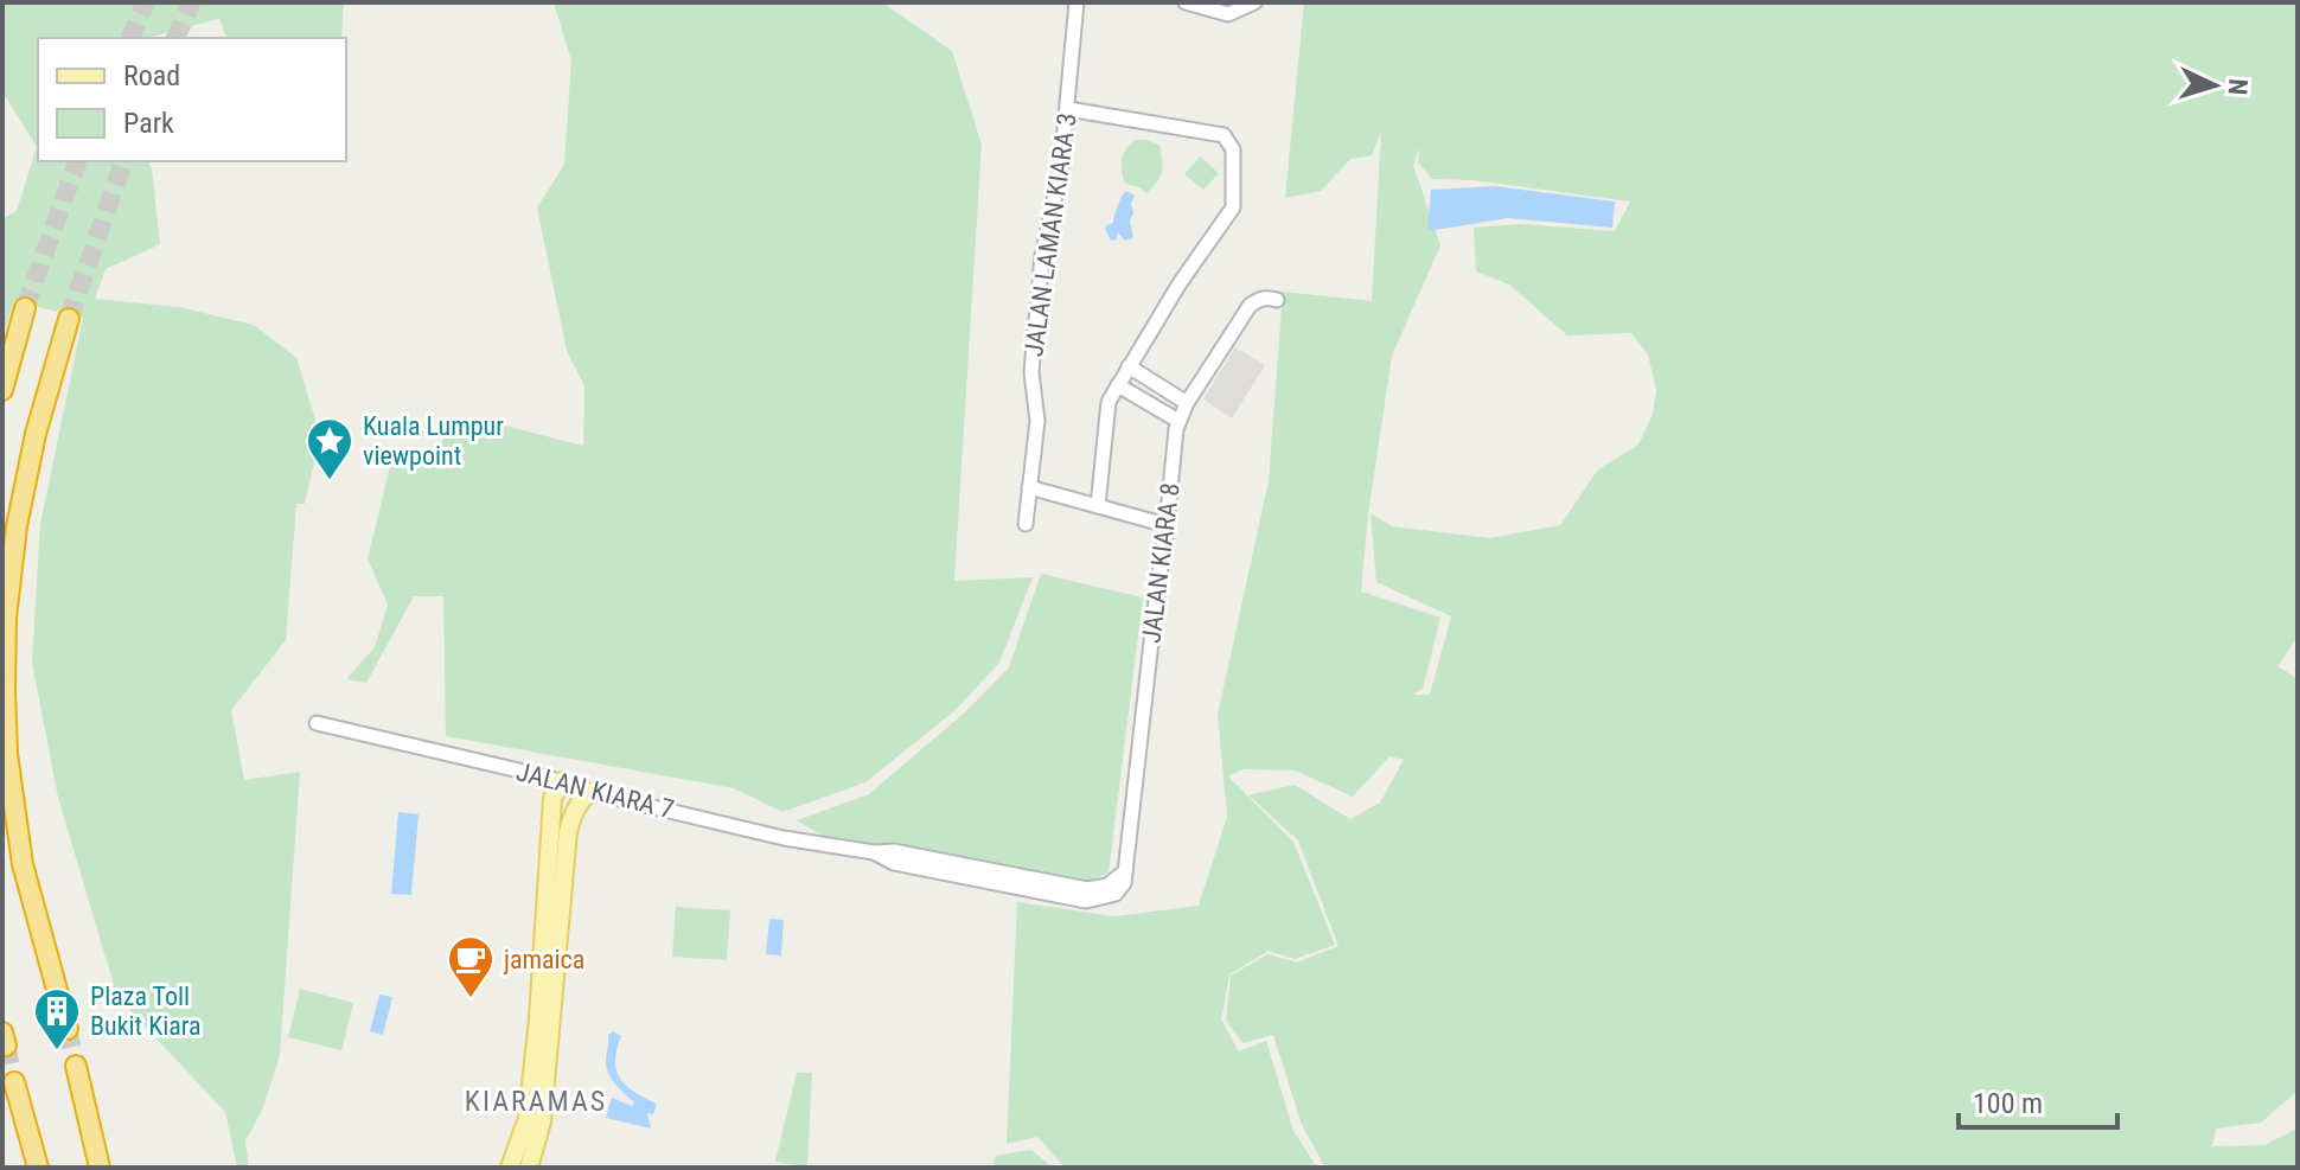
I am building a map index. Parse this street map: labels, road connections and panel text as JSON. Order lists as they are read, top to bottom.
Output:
{
  "streets": {
    "street": ["JALAN LAMAN KIARA 3", "JALAN KIARA 8", "JALAN KIARA 7"]
  },
  "crossings": [
    ["JALAN KIARA 8", "JALAN KIARA 7"]
  ],
  "districts": ["KIARAMAS"],
  "places": {
    "place": ["Kuala Lumpur viewpoint"],
    "cafe": ["jamaica"],
    "building": ["Plaza Toll Bukit Kiara"]
  },
  "legend": ["Road", "Park"],
  "scale_bar": "100 m",
  "north": "right"
}
